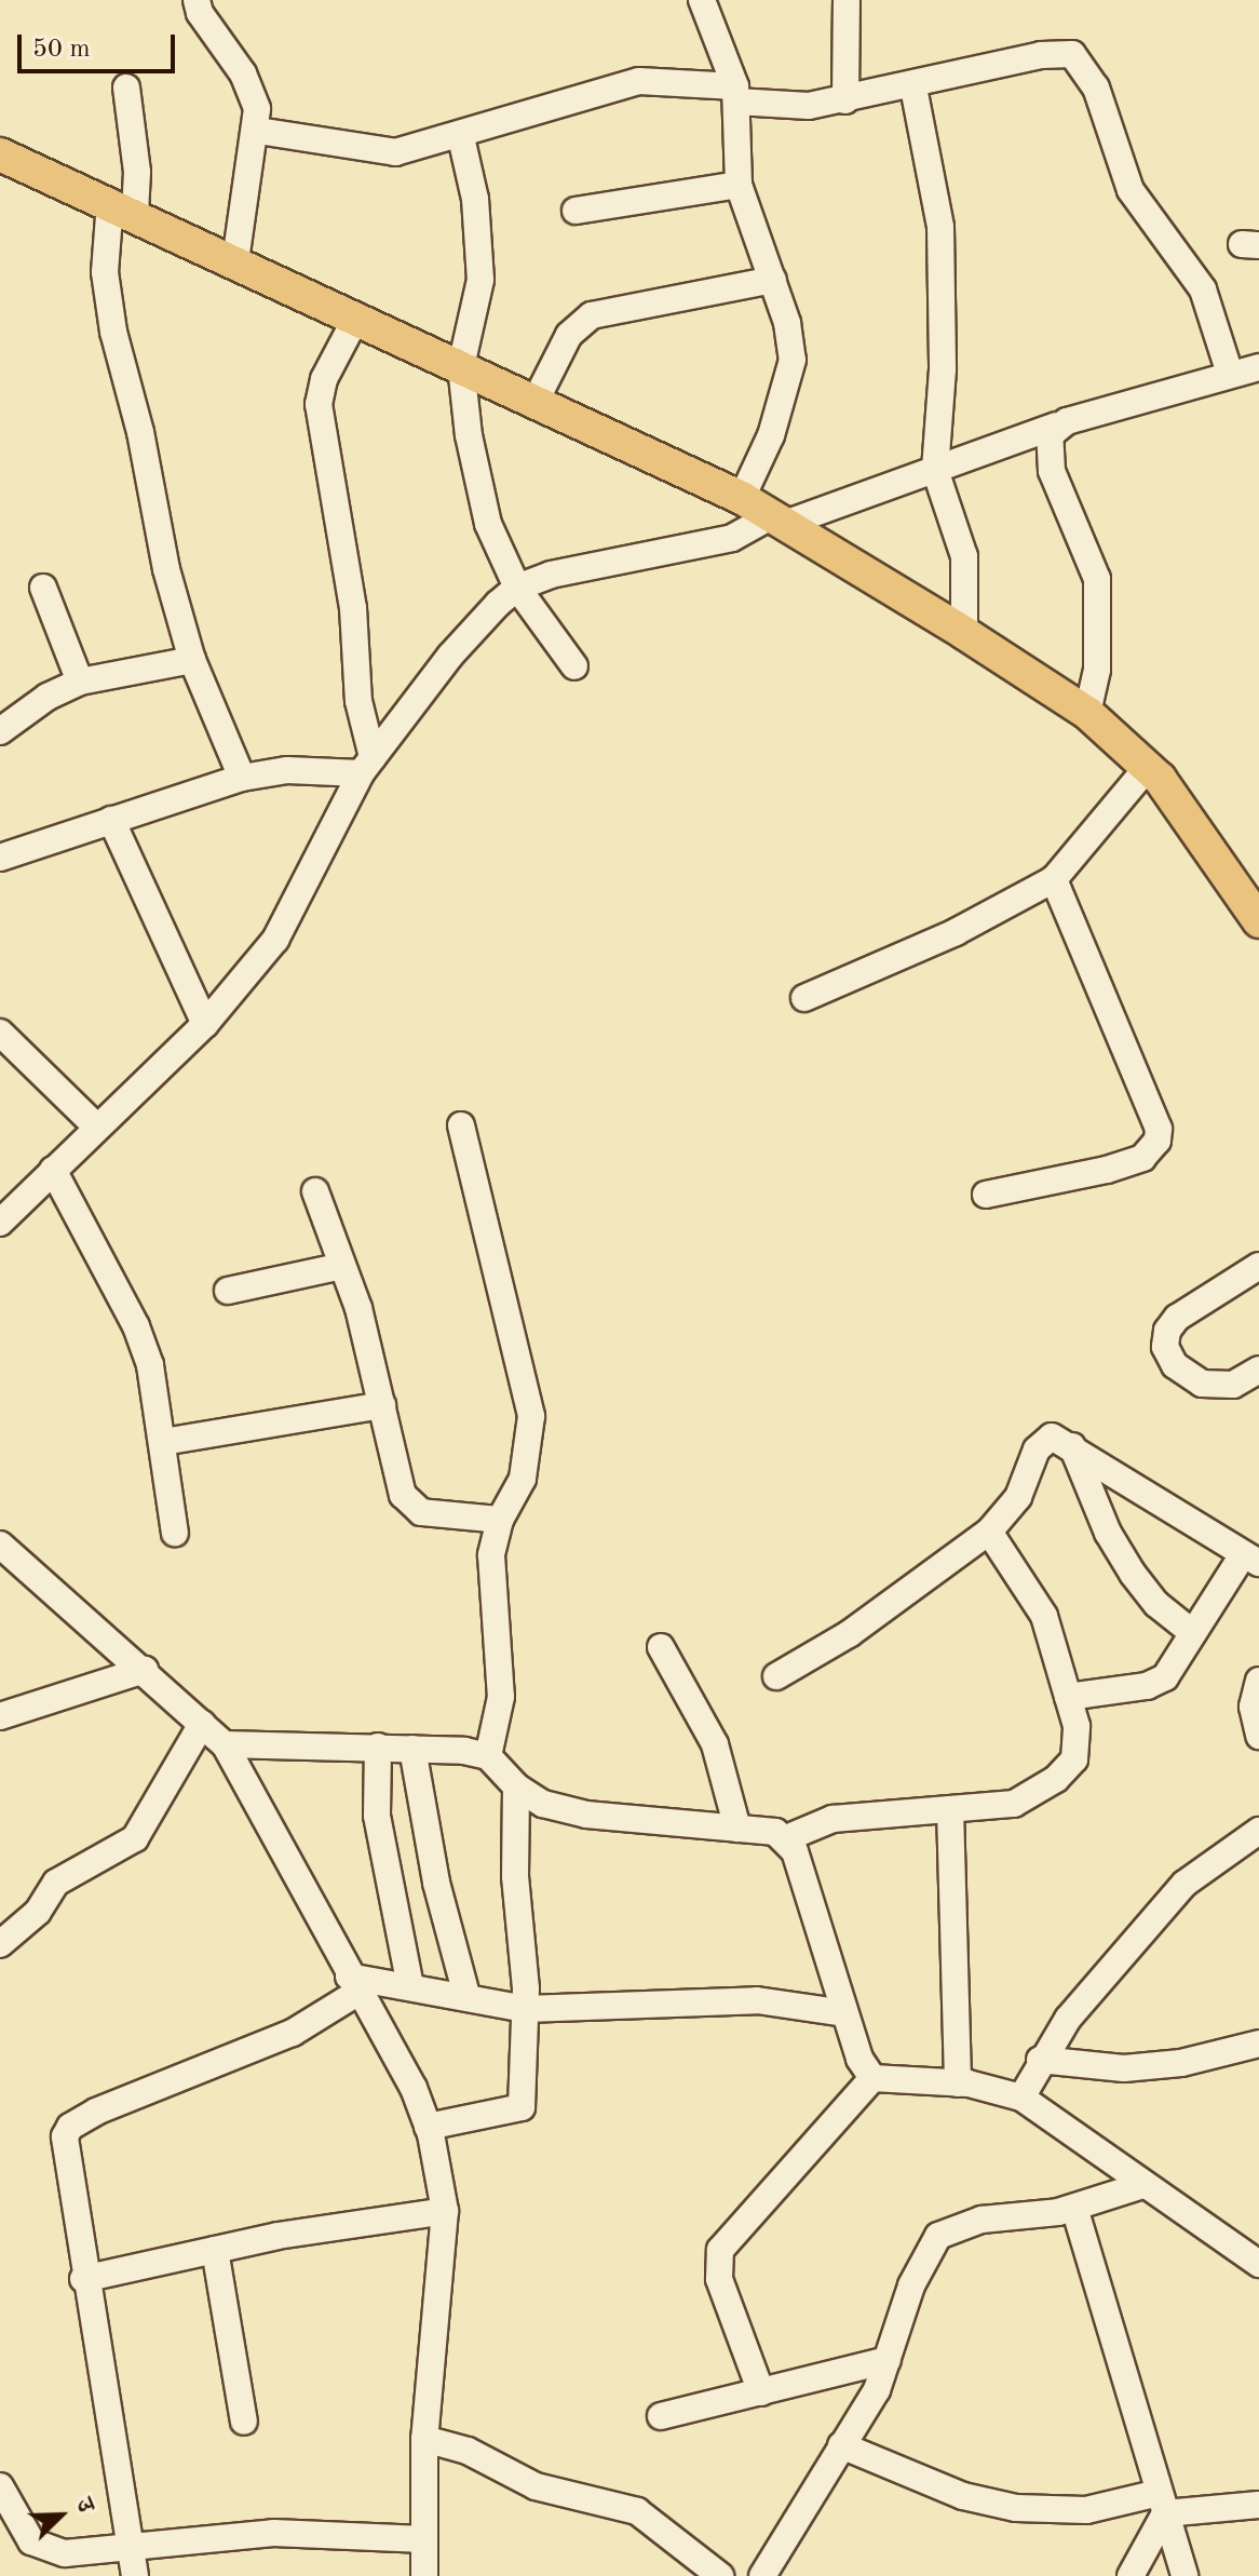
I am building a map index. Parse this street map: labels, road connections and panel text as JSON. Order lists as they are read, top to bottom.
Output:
{
  "scale_bar": "50 m",
  "north": "top right"
}
